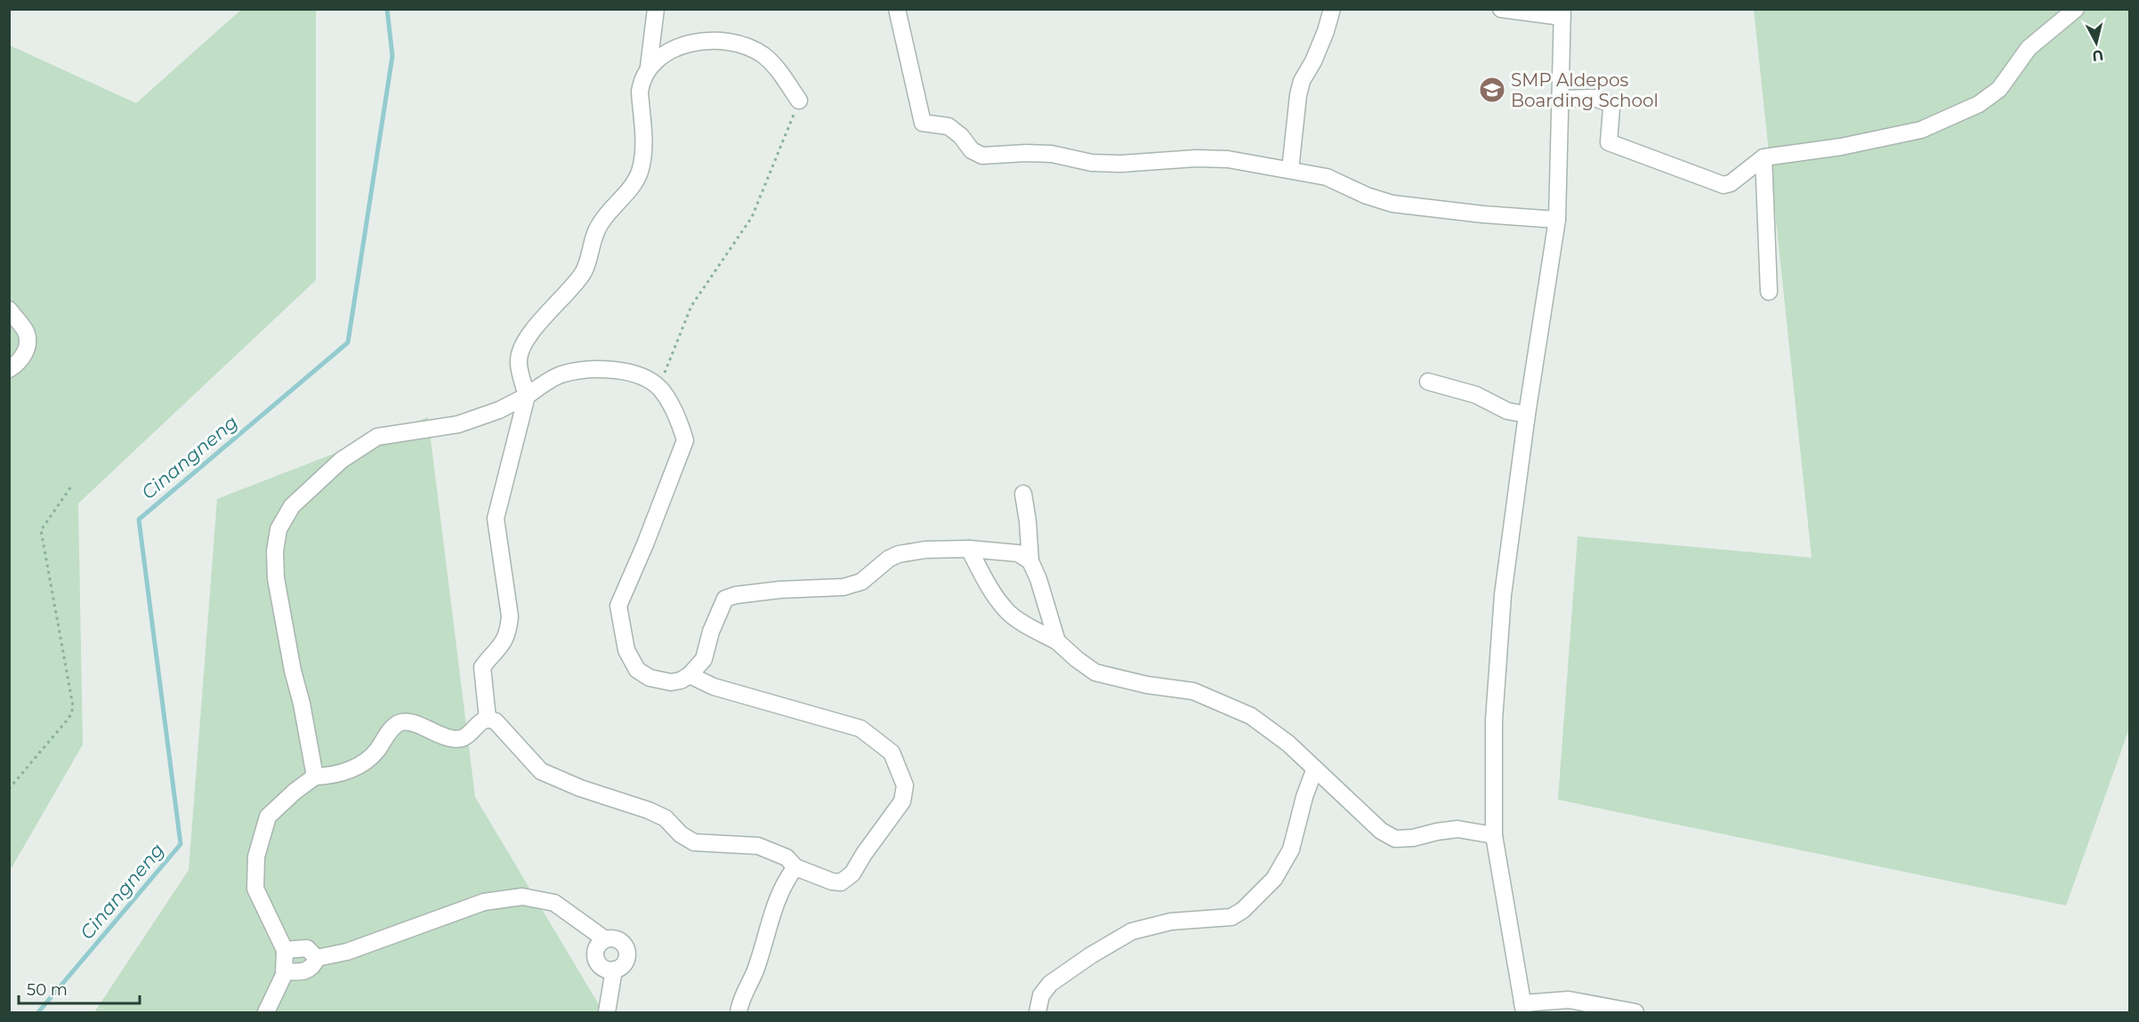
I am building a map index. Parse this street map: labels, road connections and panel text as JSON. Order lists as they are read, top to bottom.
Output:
{
  "water": ["Cinangneng"],
  "places": {
    "school or university": ["SMP Aldepos Boarding School"]
  },
  "scale_bar": "50 m",
  "north": "bottom"
}
